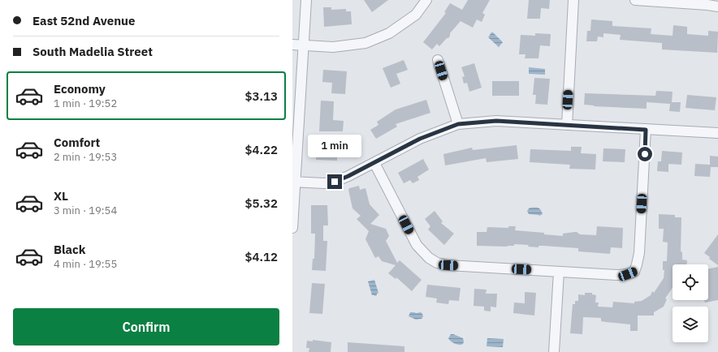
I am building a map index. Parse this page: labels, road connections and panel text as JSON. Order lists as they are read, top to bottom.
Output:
{
  "page": {
    "banner": ["East 52nd Avenue", "South Madelia Street"],
    "list": [
      {
        "name": "Economy",
        "note": "1 min · 19:52",
        "value": "$3.13"
      },
      {
        "name": "Comfort",
        "note": "2 min · 19:53",
        "value": "$4.22"
      },
      {
        "name": "XL",
        "note": "3 min · 19:54",
        "value": "$5.32"
      },
      {
        "name": "Black",
        "note": "4 min · 19:55",
        "value": "$4.12"
      }
    ],
    "bubble": "1 min",
    "buttons": "Confirm"
  }
}
